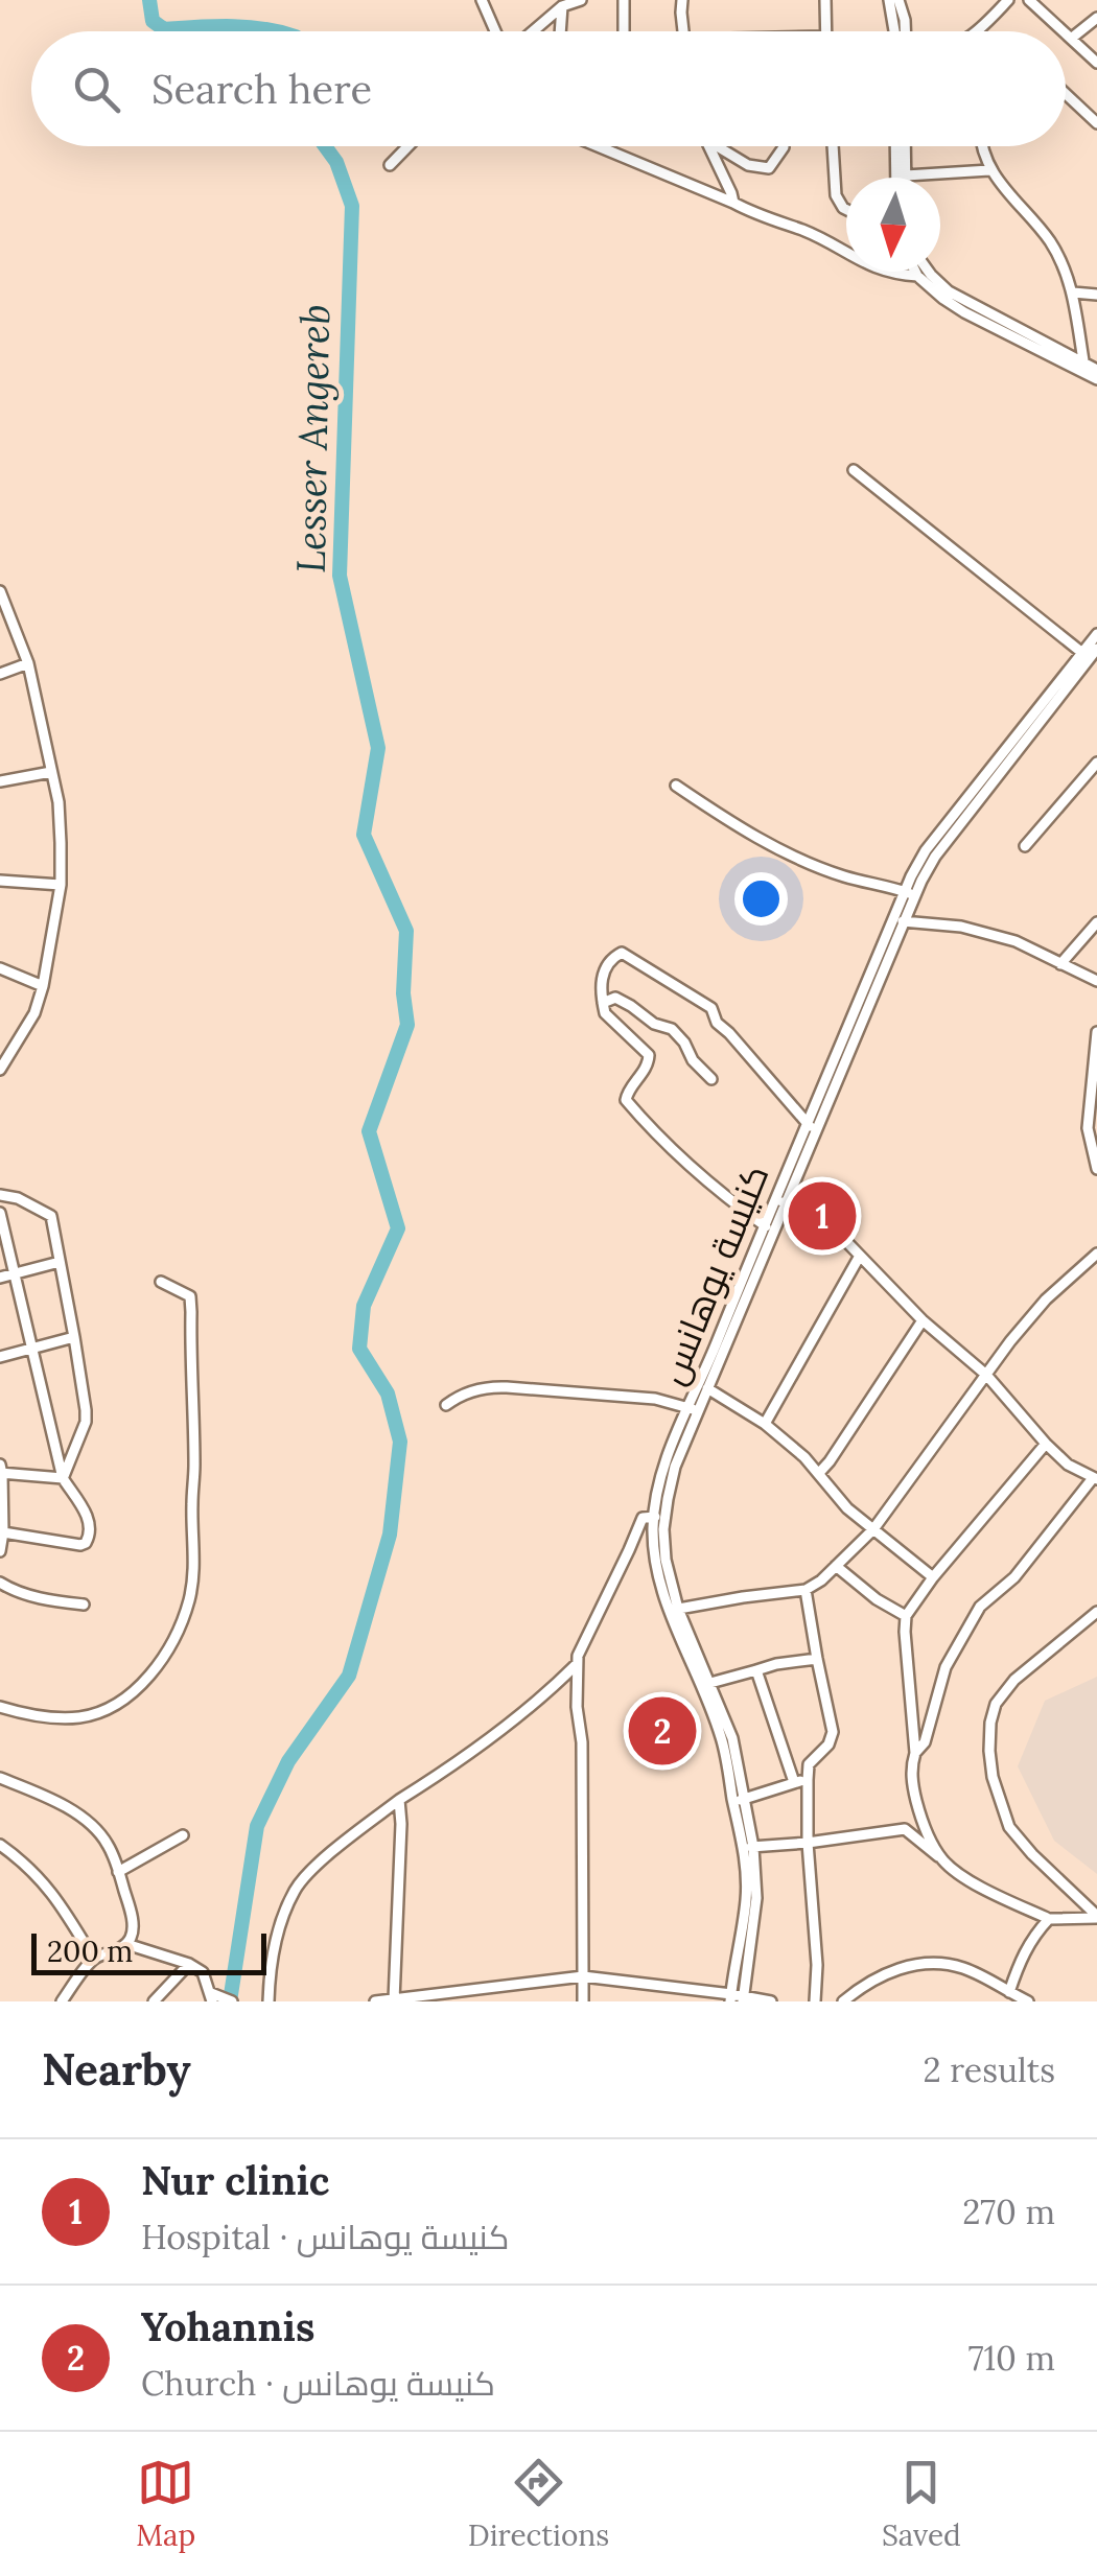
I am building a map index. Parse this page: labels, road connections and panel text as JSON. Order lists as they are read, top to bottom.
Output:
{
  "streets": {
    "street": ["كنيسة يوهانس"]
  },
  "water": ["Lesser Angereb"],
  "scale_bar": "200 m",
  "north": "bottom",
  "page": {
    "search": "Search here",
    "pins": ["1", "2"],
    "scale": "200 m",
    "heading": ["Nearby", "2 results"],
    "list": [
      {
        "mark": "1",
        "name": "Nur clinic",
        "note": "Hospital · كنيسة يوهانس",
        "value": "270 m"
      },
      {
        "mark": "2",
        "name": "Yohannis",
        "note": "Church · كنيسة يوهانس",
        "value": "710 m"
      }
    ],
    "nav": ["Map", "Directions", "Saved"]
  }
}
